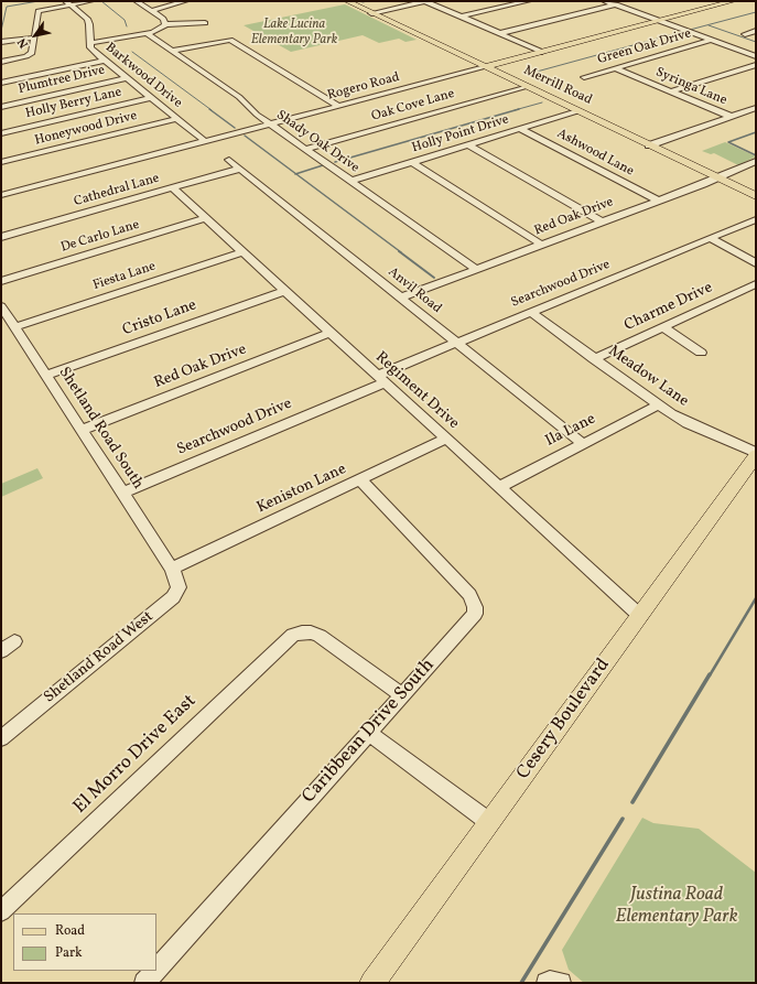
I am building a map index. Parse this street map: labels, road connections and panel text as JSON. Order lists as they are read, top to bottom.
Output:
{
  "streets": {
    "main road": ["Merrill Road", "Rogero Road", "Cesery Boulevard"],
    "street": [
      "Green Oak Drive",
      "Barkwood Drive",
      "Plumtree Drive",
      "Syringa Lane",
      "Holly Berry Lane",
      "Oak Cove Lane",
      "Honeywood Drive",
      "Holly Point Drive",
      "Shady Oak Drive",
      "Ashwood Lane",
      "Cathedral Lane",
      "Red Oak Drive",
      "De Carlo Lane",
      "Fiesta Lane",
      "Searchwood Drive",
      "Anvil Road",
      "Charme Drive",
      "Cristo Lane",
      "Meadow Lane",
      "Regiment Drive",
      "Shetland Road South",
      "Ila Lane",
      "Keniston Lane",
      "Shetland Road West",
      "Caribbean Drive South",
      "El Morro Drive East"
    ]
  },
  "crossings": [
    ["Green Oak Drive", "Syringa Lane"],
    ["Barkwood Drive", "Plumtree Drive"],
    ["Barkwood Drive", "Rogero Road"],
    ["Barkwood Drive", "Holly Berry Lane"],
    ["Barkwood Drive", "Honeywood Drive"],
    ["Merrill Road", "Rogero Road"],
    ["Merrill Road", "Oak Cove Lane"],
    ["Merrill Road", "Holly Point Drive"],
    ["Merrill Road", "Red Oak Drive"],
    ["Rogero Road", "Shady Oak Drive"],
    ["Oak Cove Lane", "Shady Oak Drive"],
    ["Holly Point Drive", "Shady Oak Drive"],
    ["Holly Point Drive", "Ashwood Lane"],
    ["Shady Oak Drive", "Red Oak Drive"],
    ["Ashwood Lane", "Red Oak Drive"],
    ["Cathedral Lane", "Anvil Road"],
    ["Cathedral Lane", "Regiment Drive"],
    ["Red Oak Drive", "Anvil Road"],
    ["Red Oak Drive", "Regiment Drive"],
    ["Red Oak Drive", "Shetland Road South"],
    ["De Carlo Lane", "Regiment Drive"],
    ["Fiesta Lane", "Regiment Drive"],
    ["Fiesta Lane", "Shetland Road South"],
    ["Searchwood Drive", "Anvil Road"],
    ["Searchwood Drive", "Meadow Lane"],
    ["Searchwood Drive", "Regiment Drive"],
    ["Searchwood Drive", "Shetland Road South"],
    ["Anvil Road", "Ila Lane"],
    ["Charme Drive", "Meadow Lane"],
    ["Cristo Lane", "Regiment Drive"],
    ["Cristo Lane", "Shetland Road South"],
    ["Meadow Lane", "Ila Lane"],
    ["Meadow Lane", "Cesery Boulevard"],
    ["Regiment Drive", "Ila Lane"],
    ["Regiment Drive", "Keniston Lane"],
    ["Regiment Drive", "Cesery Boulevard"],
    ["Shetland Road South", "Keniston Lane"],
    ["Shetland Road South", "Shetland Road West"],
    ["Keniston Lane", "Shetland Road West"],
    ["Keniston Lane", "Caribbean Drive South"],
    ["Caribbean Drive South", "El Morro Drive East"]
  ],
  "parks": ["Lake Lucina Elementary Park", "Justina Road Elementary Park"],
  "legend": ["Road", "Park"],
  "north": "bottom left"
}
